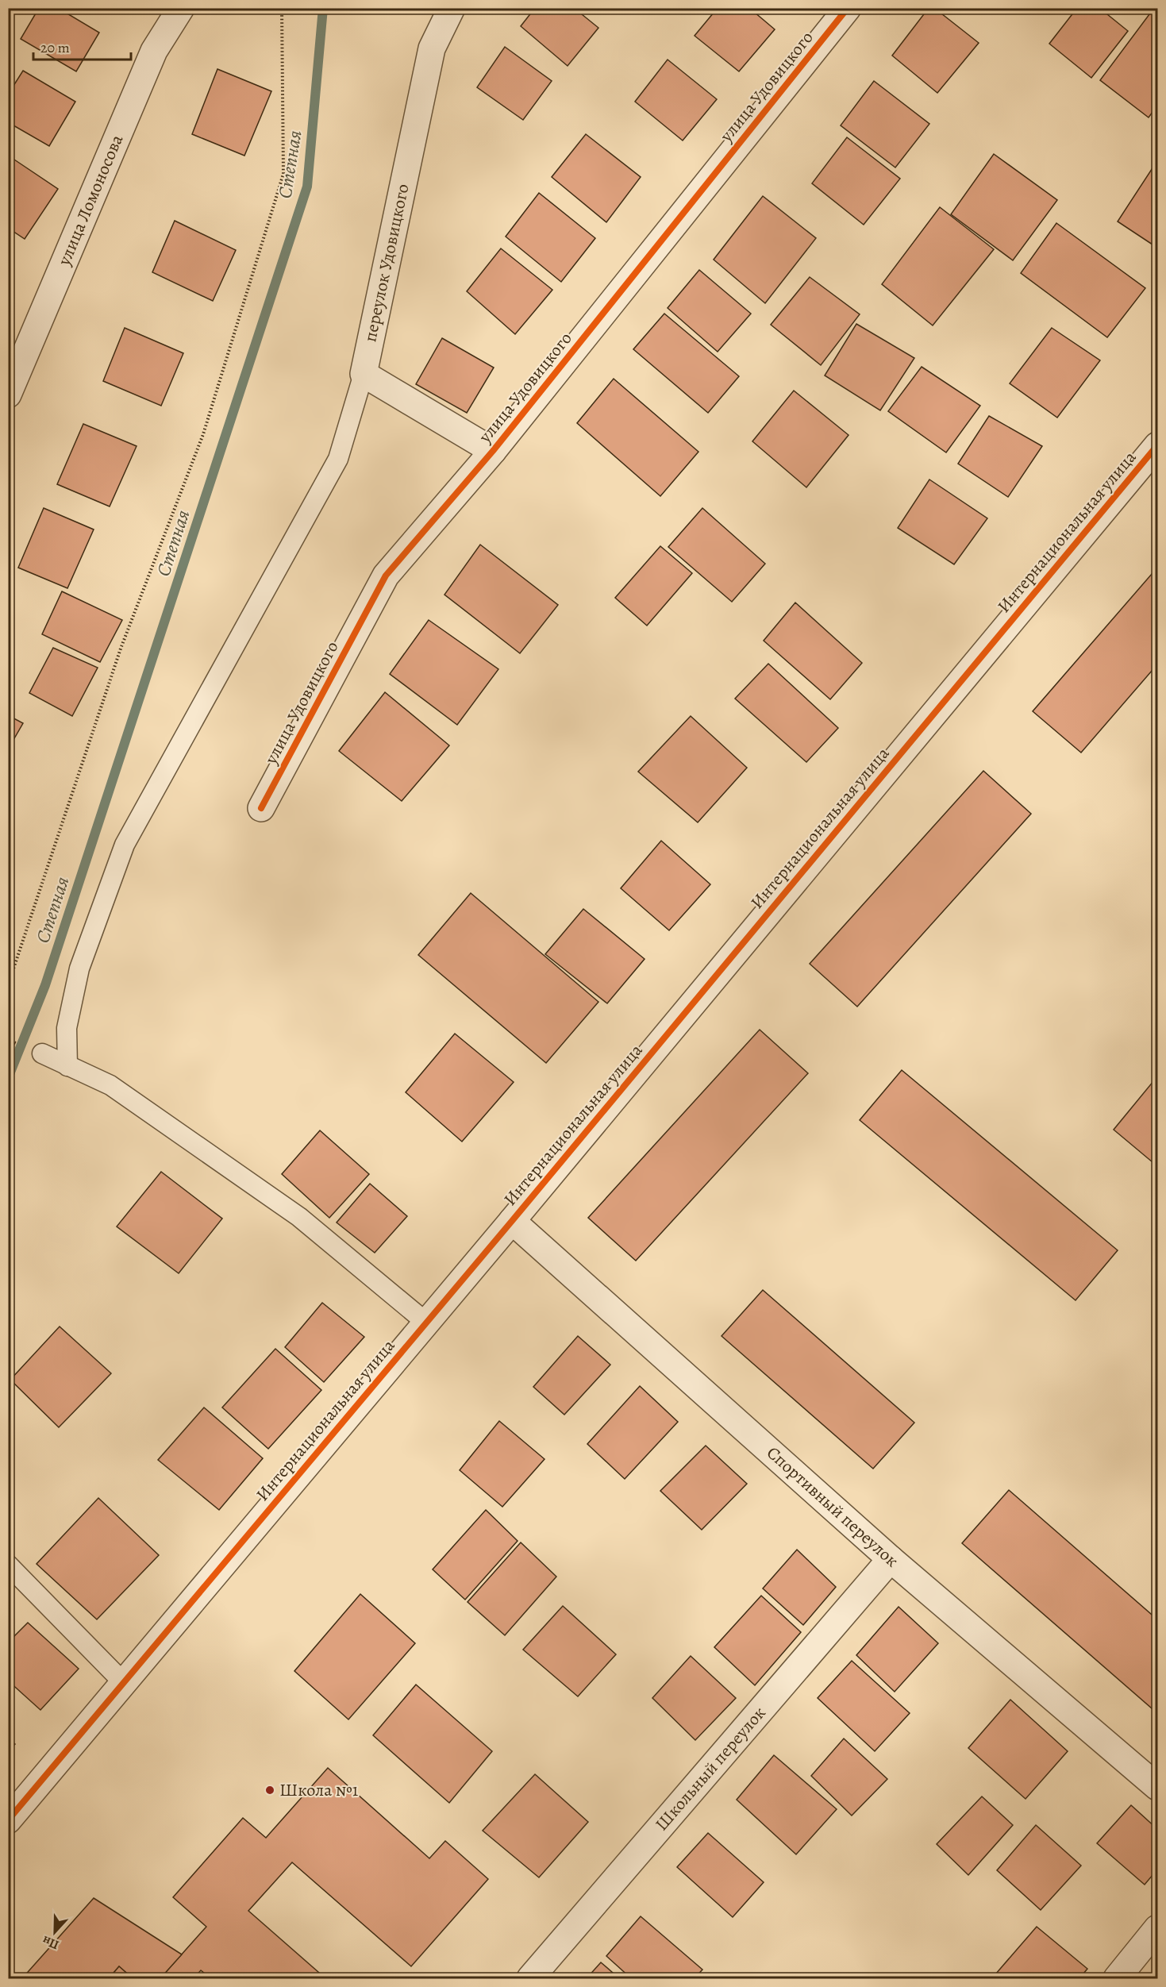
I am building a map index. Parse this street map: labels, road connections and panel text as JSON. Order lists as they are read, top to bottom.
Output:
{
  "streets": {
    "street": [
      "улица Удовицкого",
      "улица Ломоносова",
      "переулок Удовицкого",
      "Интернациональная улица",
      "Спортивный переулок",
      "Школьный переулок"
    ]
  },
  "crossings": [
    ["Интернациональная улица", "Спортивный переулок"],
    ["Спортивный переулок", "Школьный переулок"]
  ],
  "water": ["Степная"],
  "places": ["Школа №1"],
  "scale_bar": "20 m",
  "north": "bottom"
}
